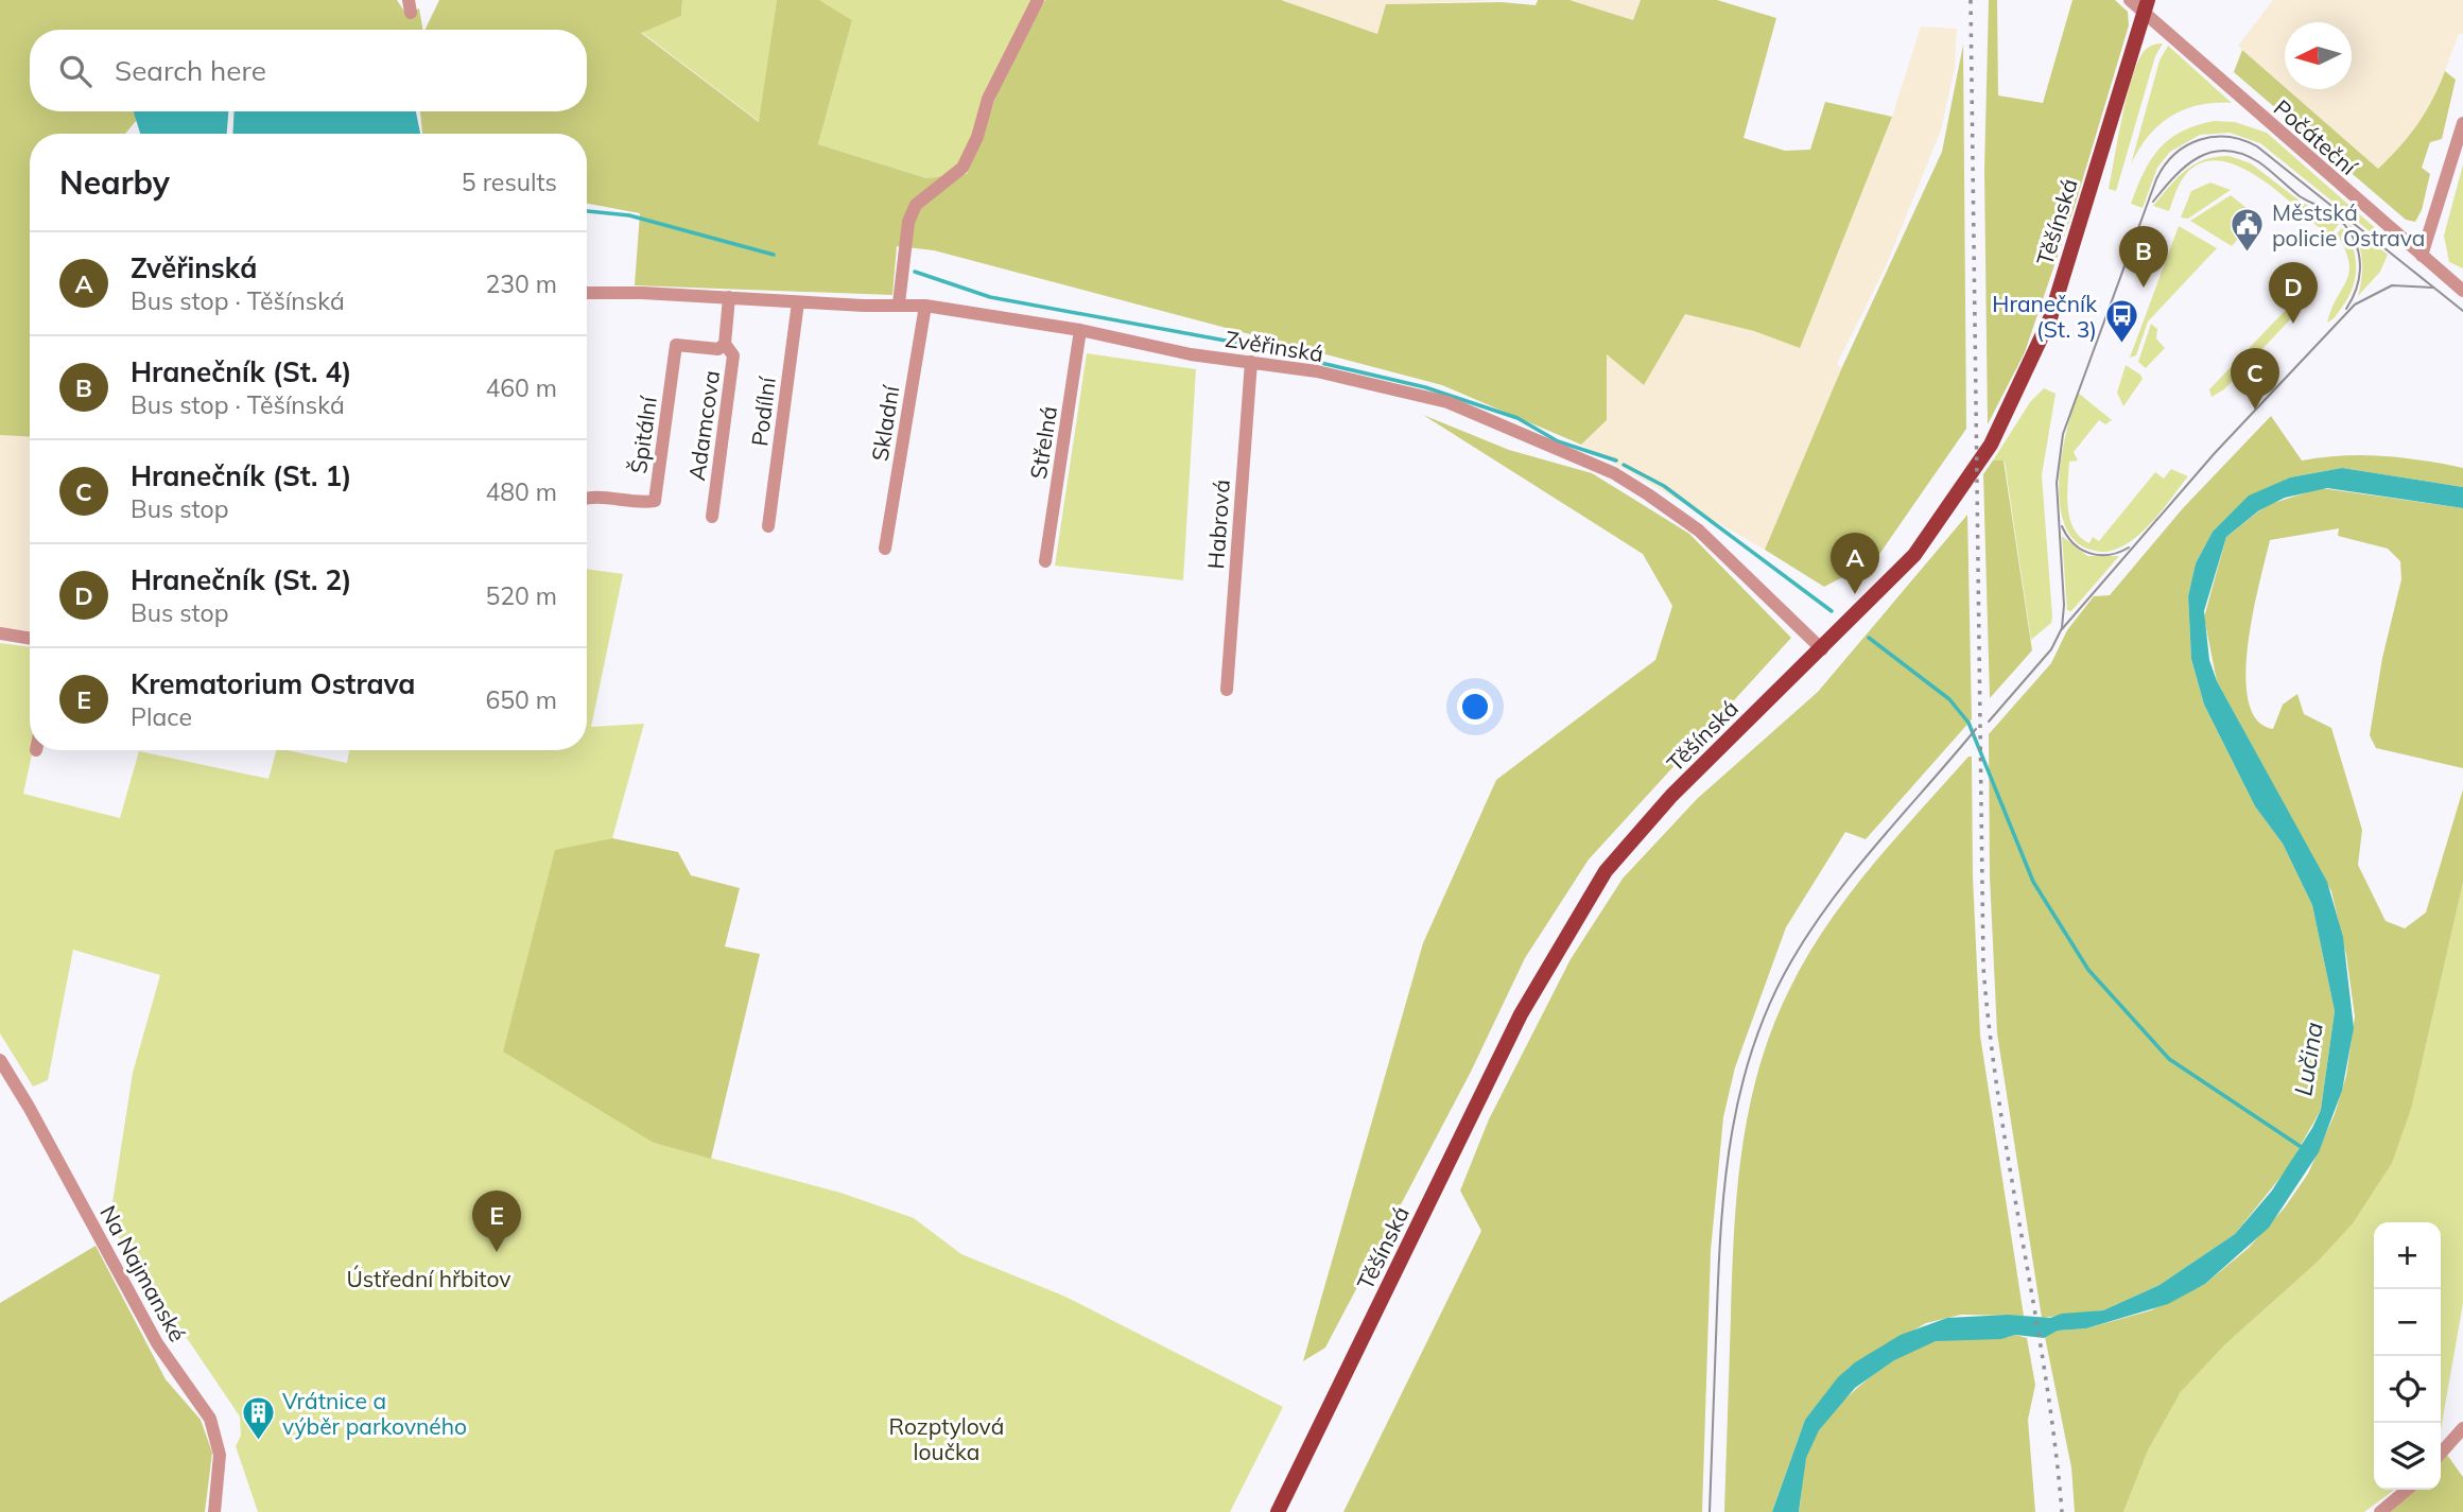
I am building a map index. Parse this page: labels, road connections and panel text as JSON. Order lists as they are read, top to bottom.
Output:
{
  "streets": {
    "main road": ["Těšínská"],
    "street": [
      "Počáteční",
      "Zvěřinská",
      "Podílní",
      "Skladní",
      "Adamcova",
      "Špitální",
      "Střelná",
      "Habrová",
      "Na Najmanské"
    ]
  },
  "crossings": [
    ["Počáteční", "Těšínská"],
    ["Těšínská", "Zvěřinská"],
    ["Zvěřinská", "Podílní"],
    ["Zvěřinská", "Skladní"],
    ["Zvěřinská", "Adamcova"],
    ["Zvěřinská", "Střelná"],
    ["Zvěřinská", "Habrová"],
    ["Adamcova", "Špitální"]
  ],
  "water": ["Lučina"],
  "parks": ["Ústřední hřbitov", "Rozptylová loučka"],
  "places": {
    "public building": ["Městská policie Ostrava"],
    "bus stop": ["Hranečník (St. 3)"],
    "building": ["Vrátnice a výběr parkovného"]
  },
  "north": "left",
  "page": {
    "search": "Search here",
    "heading": ["Nearby", "5 results"],
    "pins": [
      "B",
      "D",
      "C",
      "A",
      "E"
    ],
    "list": [
      {
        "mark": "A",
        "name": "Zvěřinská",
        "note": "Bus stop · Těšínská",
        "value": "230 m"
      },
      {
        "mark": "B",
        "name": "Hranečník (St. 4)",
        "note": "Bus stop · Těšínská",
        "value": "460 m"
      },
      {
        "mark": "C",
        "name": "Hranečník (St. 1)",
        "note": "Bus stop",
        "value": "480 m"
      },
      {
        "mark": "D",
        "name": "Hranečník (St. 2)",
        "note": "Bus stop",
        "value": "520 m"
      },
      {
        "mark": "E",
        "name": "Krematorium Ostrava",
        "note": "Place",
        "value": "650 m"
      }
    ],
    "map_buttons": ["+", "−"]
  }
}
